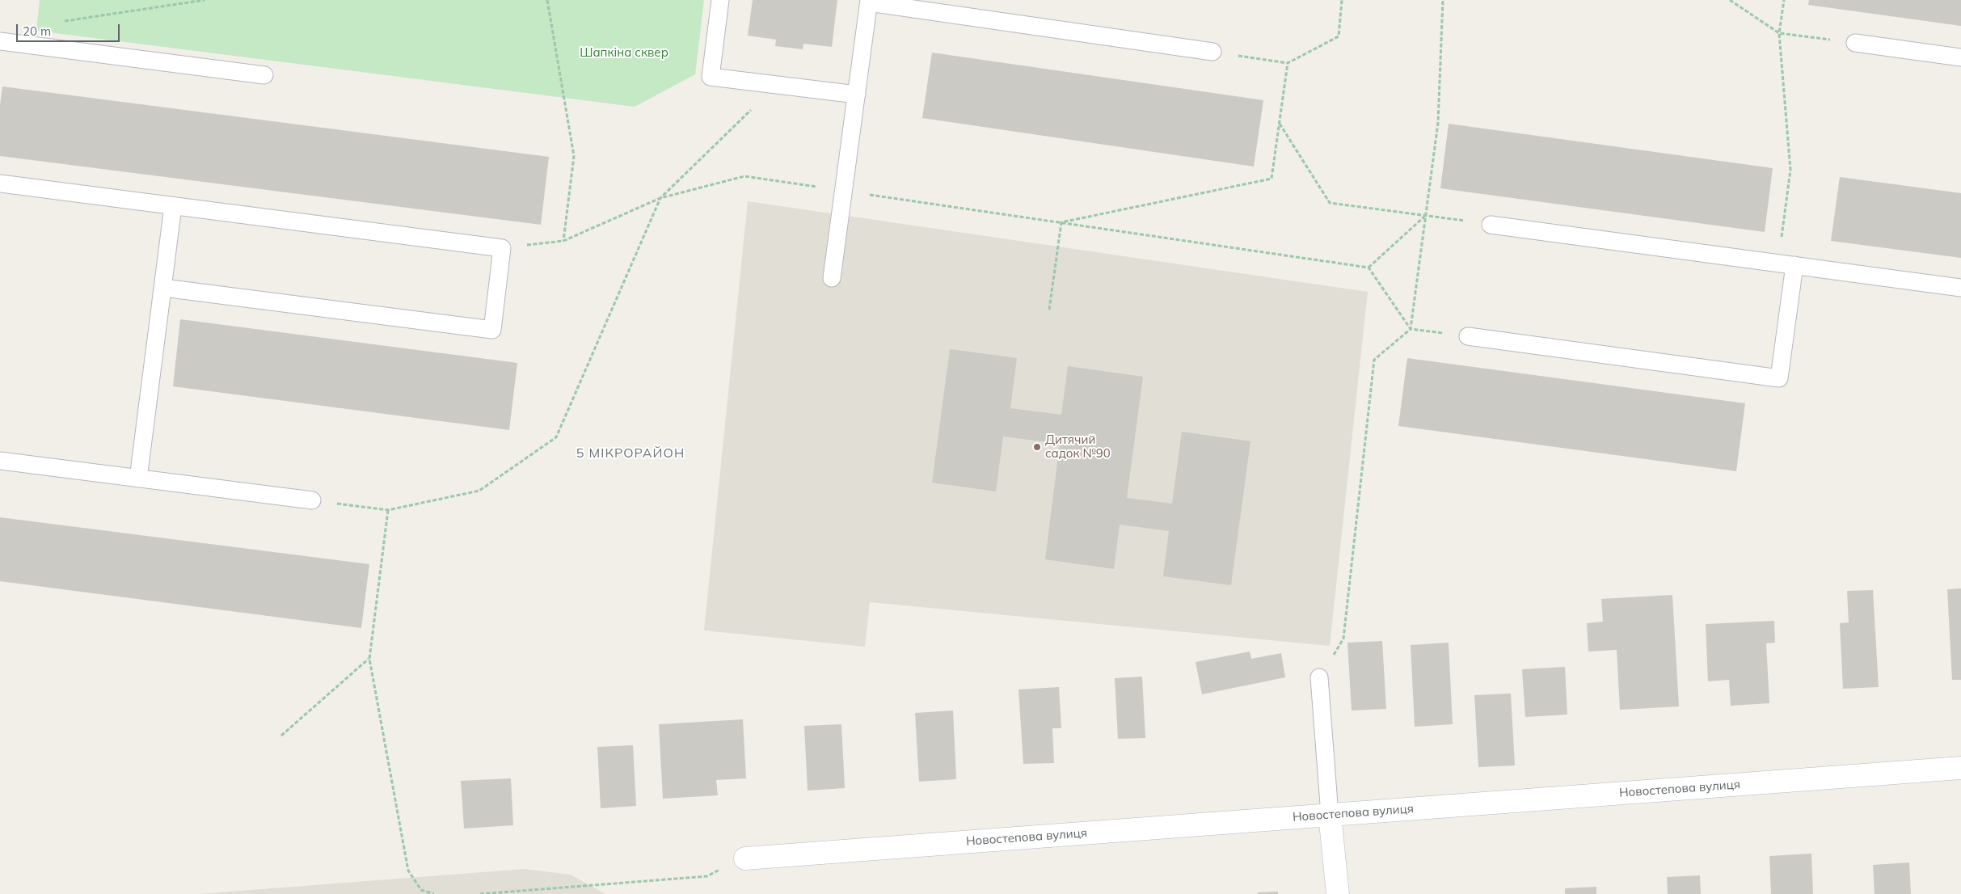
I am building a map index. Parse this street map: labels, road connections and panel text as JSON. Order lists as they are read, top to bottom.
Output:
{
  "streets": {
    "street": ["Новостепова вулиця"]
  },
  "districts": ["5 МІКРОРАЙОН"],
  "parks": ["Шапкіна сквер"],
  "places": ["Дитячий садок №90"],
  "scale_bar": "20 m"
}
